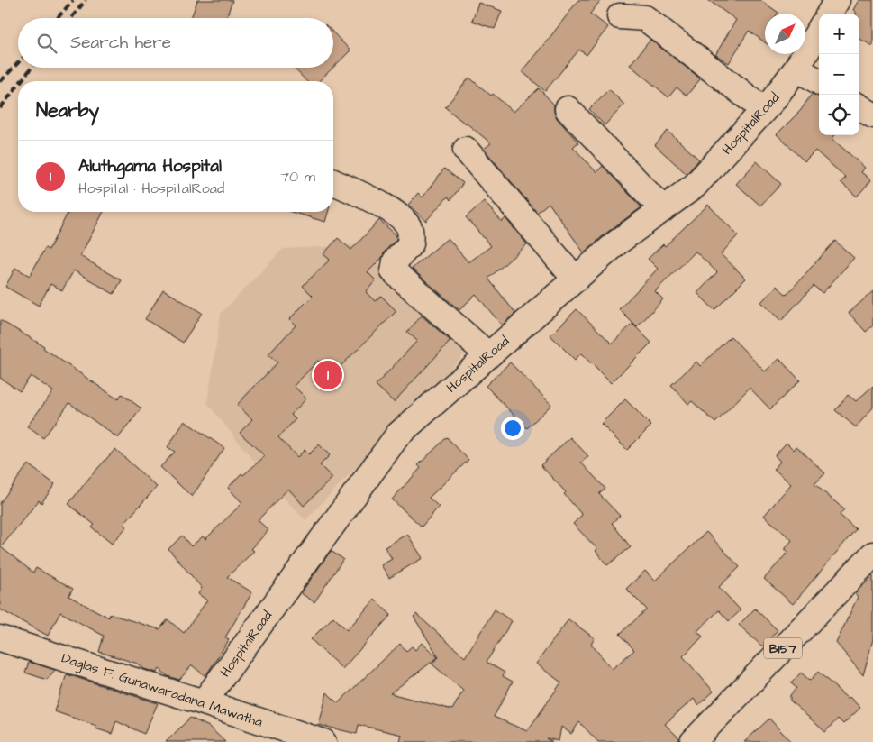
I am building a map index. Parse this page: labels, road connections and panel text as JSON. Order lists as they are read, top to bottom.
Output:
{
  "streets": {
    "street": ["HospitalRoad", "B157", "Daglas F. Gunawaradana Mawatha"]
  },
  "crossings": [
    ["HospitalRoad", "Daglas F. Gunawaradana Mawatha"]
  ],
  "north": "top right",
  "page": {
    "map_buttons": ["+", "−"],
    "search": "Search here",
    "heading": "Nearby",
    "list": [
      {
        "mark": "1",
        "name": "Aluthgama Hospital",
        "note": "Hospital · HospitalRoad",
        "value": "70 m"
      }
    ],
    "pins": "1"
  }
}
